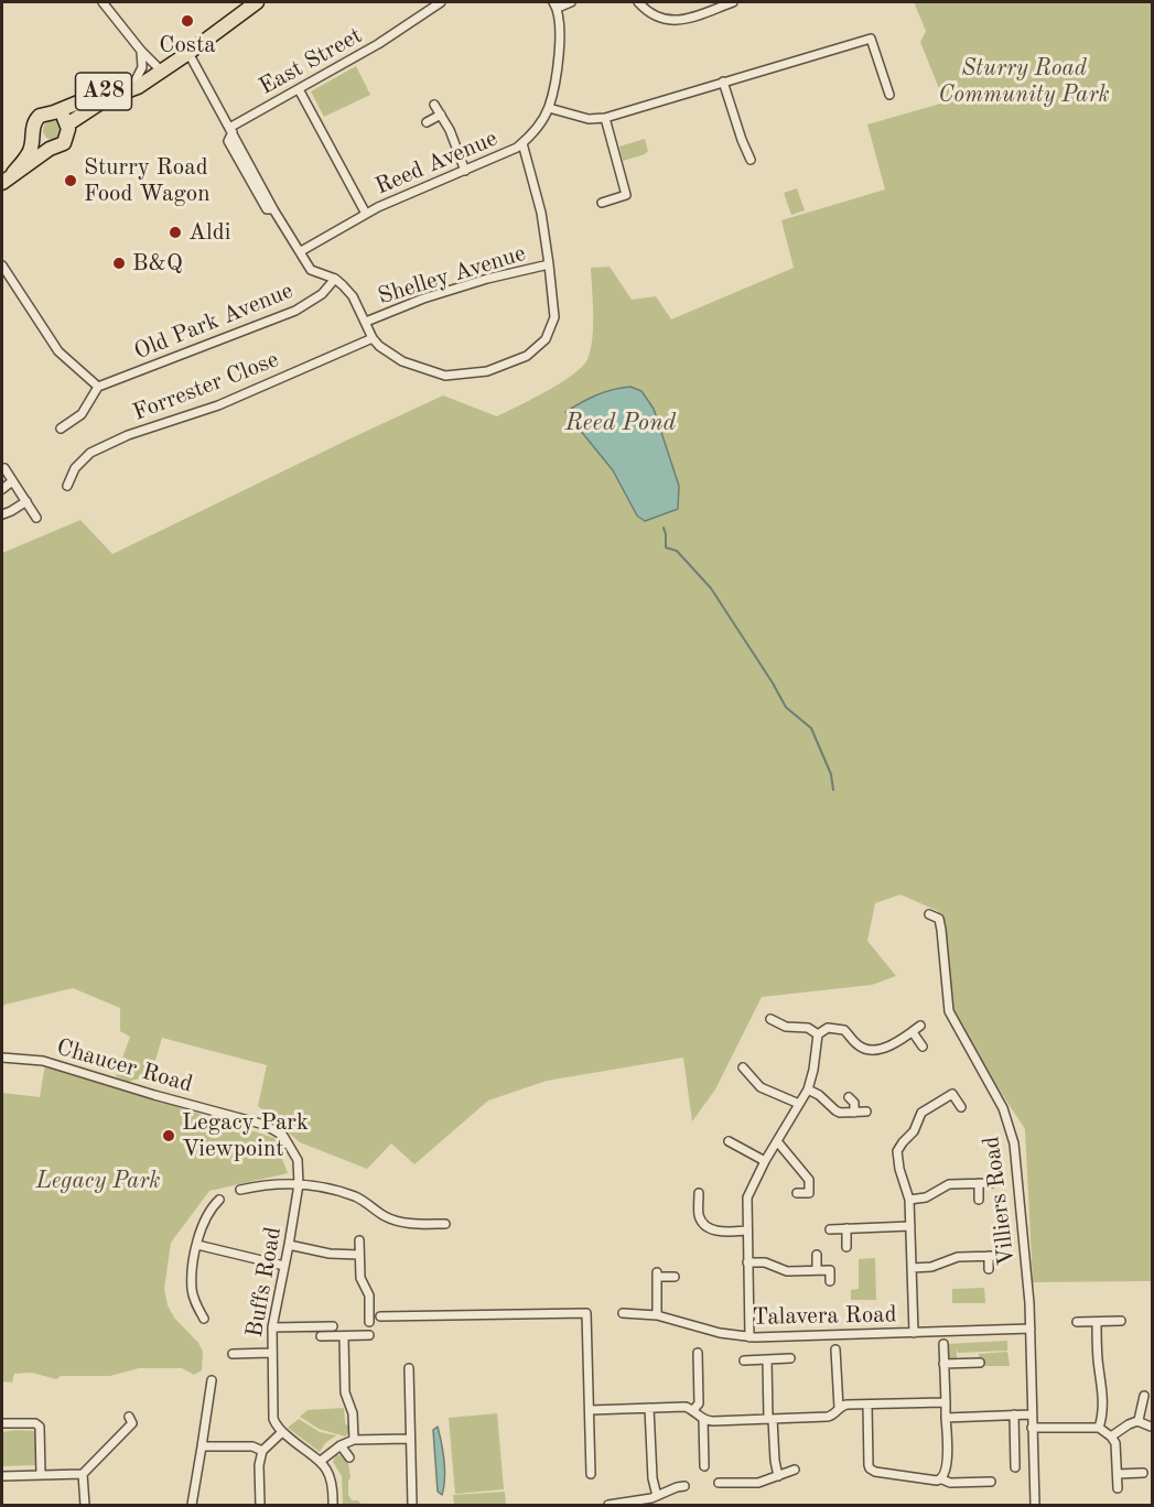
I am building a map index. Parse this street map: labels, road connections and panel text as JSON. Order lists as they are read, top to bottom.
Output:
{
  "streets": {
    "highway": ["A28"],
    "street": [
      "East Street",
      "Reed Avenue",
      "Shelley Avenue",
      "Old Park Avenue",
      "Forrester Close",
      "Chaucer Road",
      "Villiers Road",
      "Buffs Road",
      "Talavera Road"
    ]
  },
  "crossings": [
    ["Chaucer Road", "Buffs Road"],
    ["Villiers Road", "Talavera Road"]
  ],
  "water": ["Reed Pond"],
  "parks": ["Sturry Road Community Park", "Legacy Park"],
  "places": [
    "Costa",
    "Sturry Road Food Wagon",
    "Aldi",
    "B&Q",
    "Legacy Park Viewpoint"
  ]
}
